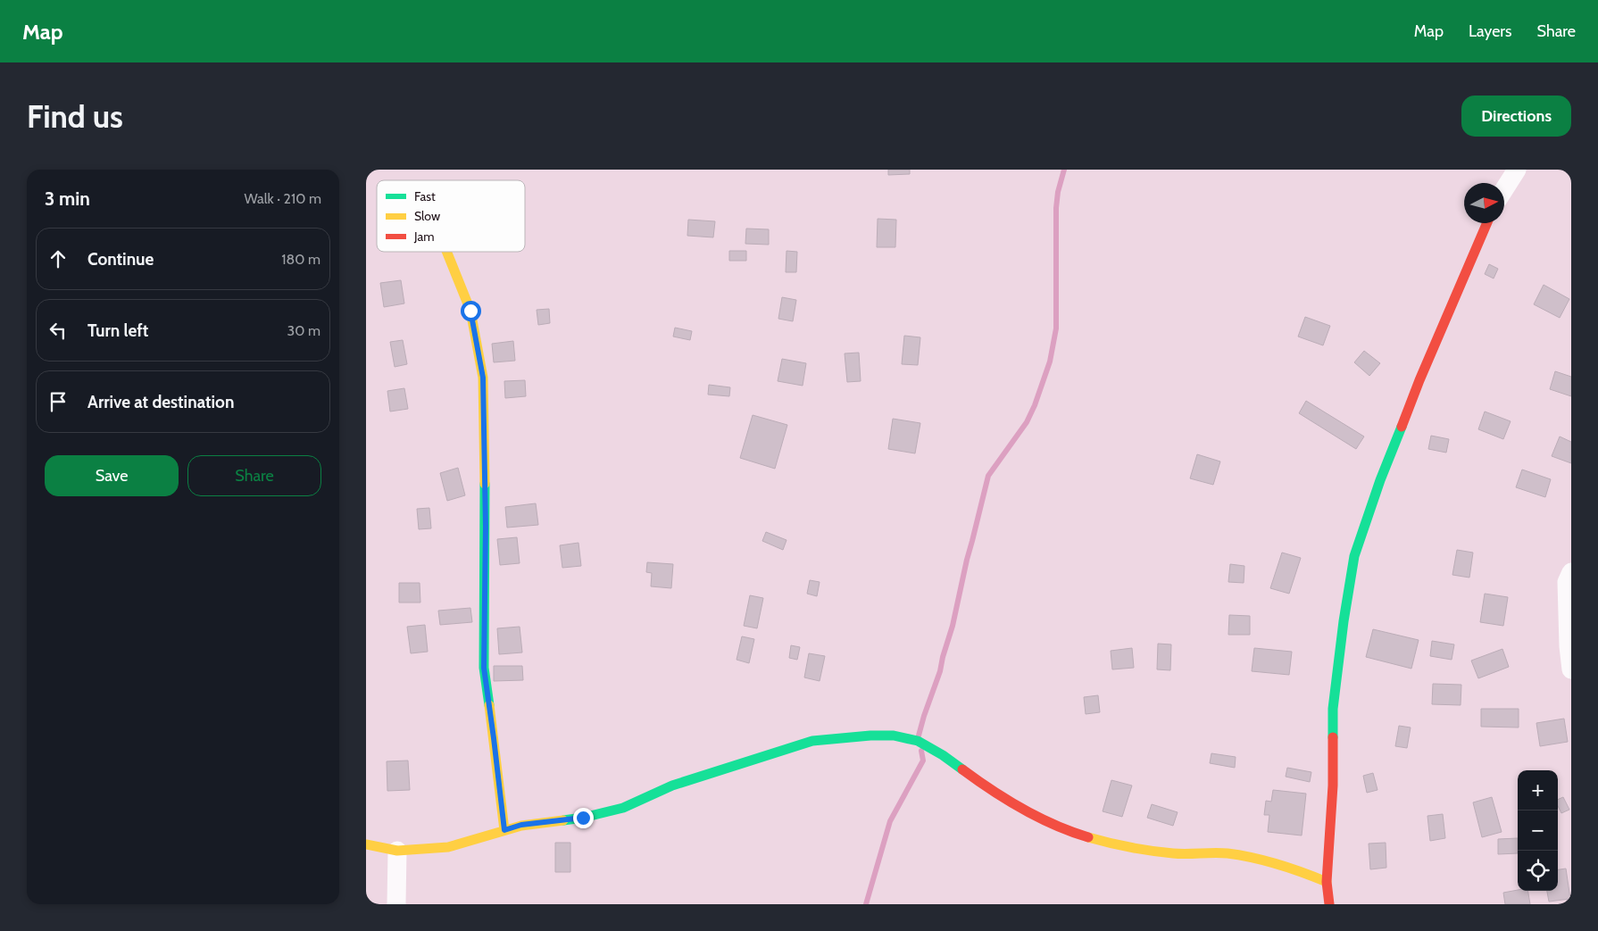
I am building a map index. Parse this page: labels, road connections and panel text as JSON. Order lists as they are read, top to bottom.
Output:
{
  "legend": ["Fast", "Slow", "Jam"],
  "north": "right",
  "page": {
    "header": "Map",
    "nav": ["Map", "Layers", "Share"],
    "buttons": [
      "Directions",
      ["Save", "Share"]
    ],
    "title": "Find us",
    "heading": ["3 min", "Walk · 210 m"],
    "list": [
      ["Continue", "180 m"],
      ["Turn left", "30 m"],
      "Arrive at destination"
    ],
    "map_buttons": ["+", "−"]
  }
}
